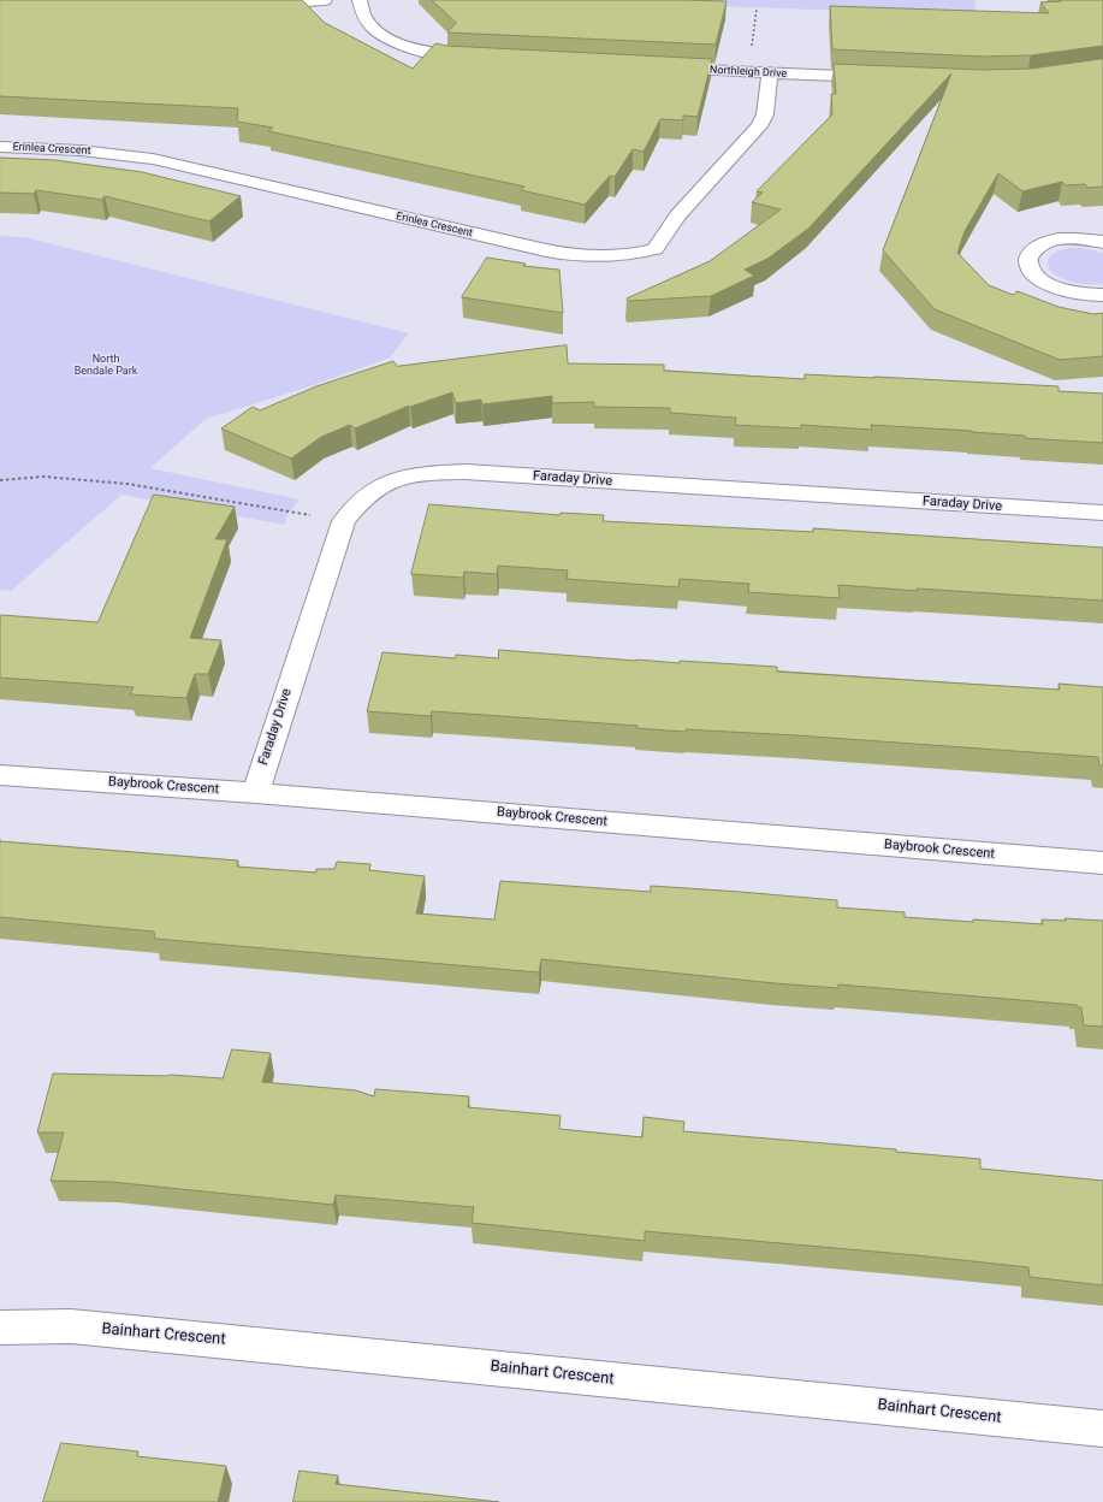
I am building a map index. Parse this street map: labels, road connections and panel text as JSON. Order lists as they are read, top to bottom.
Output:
{
  "streets": {
    "street": [
      "Northleigh Drive",
      "Erinlea Crescent",
      "Faraday Drive",
      "Baybrook Crescent",
      "Bainhart Crescent"
    ]
  },
  "crossings": [
    ["Northleigh Drive", "Erinlea Crescent"],
    ["Faraday Drive", "Baybrook Crescent"]
  ],
  "parks": ["North Bendale Park"]
}
